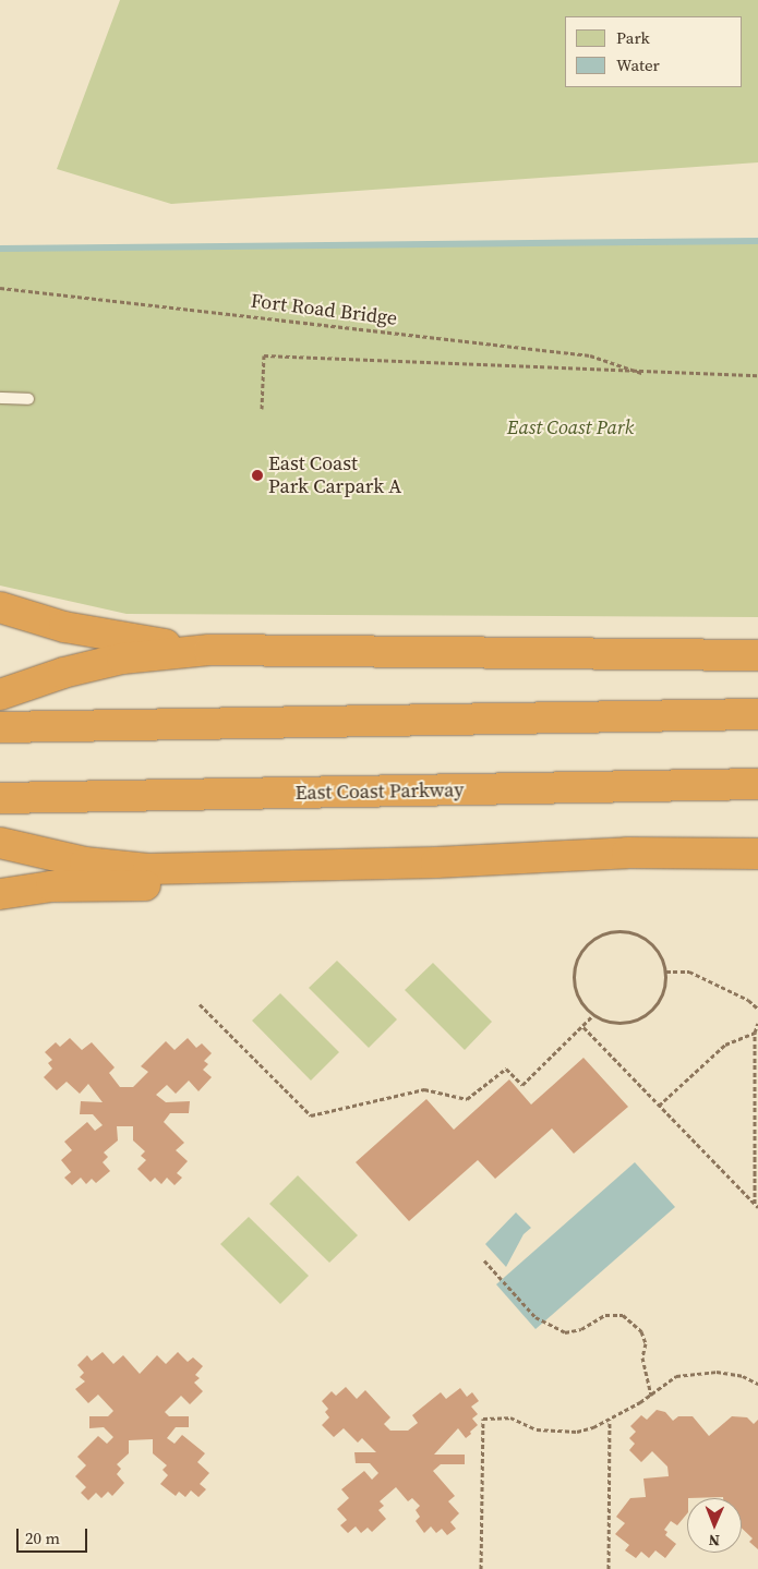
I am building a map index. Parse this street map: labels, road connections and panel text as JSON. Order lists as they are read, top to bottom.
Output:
{
  "streets": {
    "highway": ["East Coast Parkway"],
    "path": ["Fort Road Bridge"]
  },
  "parks": ["East Coast Park"],
  "places": ["East Coast Park Carpark A"],
  "legend": ["Park", "Water"],
  "scale_bar": "20 m",
  "north": "bottom"
}
